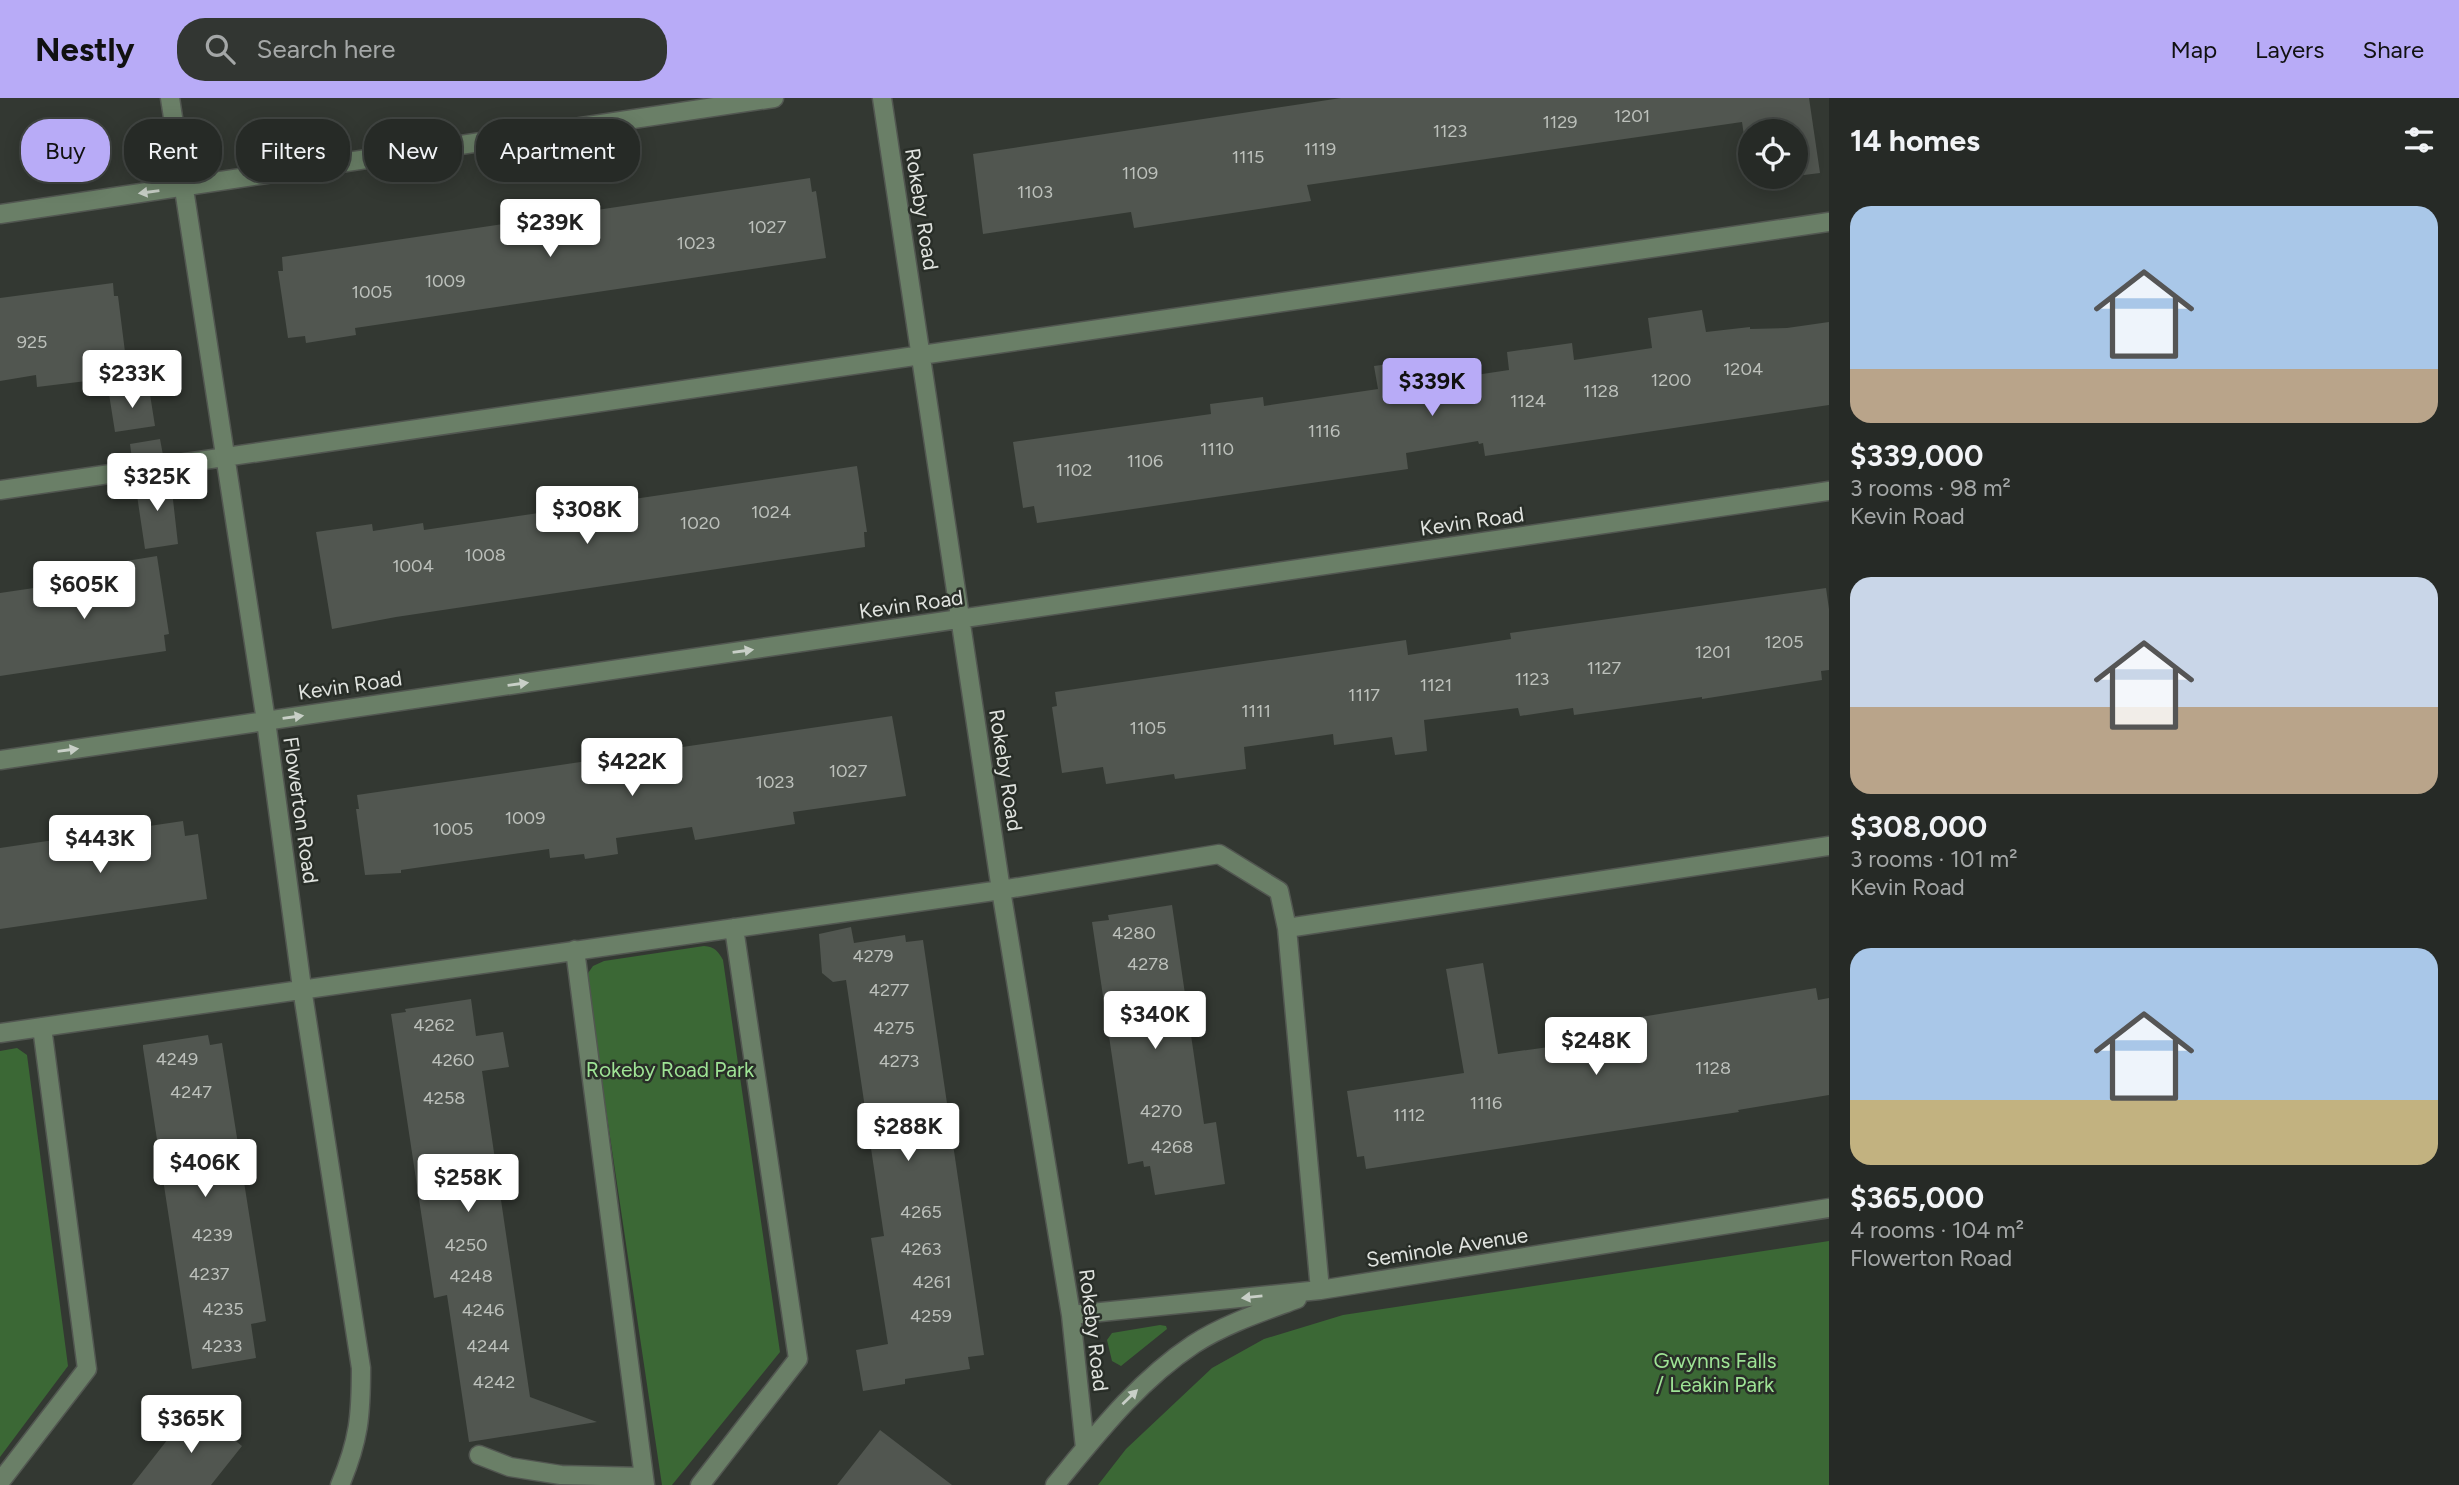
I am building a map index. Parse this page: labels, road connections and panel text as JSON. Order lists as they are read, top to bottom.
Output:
{
  "streets": {
    "street": [
      "Rokeby Road",
      "Kevin Road",
      "Flowerton Road",
      "Seminole Avenue"
    ]
  },
  "crossings": [
    ["Rokeby Road", "Kevin Road"],
    ["Rokeby Road", "Seminole Avenue"],
    ["Kevin Road", "Flowerton Road"]
  ],
  "one_way": ["Kevin Road"],
  "parks": ["Rokeby Road Park", "Gwynns Falls / Leakin Park"],
  "house_numbers": [
    "1201",
    "1129",
    "1123",
    "1119",
    "1115",
    "1109",
    "1103",
    "1027",
    "1023",
    "1009",
    "1005",
    "925",
    "1204",
    "1200",
    "1128",
    "1124",
    "1116",
    "1110",
    "1106",
    "1102",
    "1024",
    "1020",
    "1008",
    "1004",
    "1205",
    "1201",
    "1127",
    "1123",
    "1121",
    "1117",
    "1111",
    "1105",
    "1027",
    "1023",
    "1009",
    "1005",
    "4280",
    "4279",
    "4278",
    "4277",
    "4262",
    "4275",
    "4249",
    "4260",
    "4273",
    "1128",
    "4247",
    "4258",
    "1116",
    "4270",
    "1112",
    "4268",
    "4265",
    "4239",
    "4250",
    "4263",
    "4237",
    "4248",
    "4261",
    "4235",
    "4246",
    "4259",
    "4233",
    "4244",
    "4242"
  ],
  "page": {
    "header": "Nestly",
    "search": "Search here",
    "nav": ["Map", "Layers", "Share"],
    "heading": "14 homes",
    "chip": [
      "Buy",
      "Rent",
      "Filters",
      "New",
      "Apartment"
    ],
    "list": [
      {
        "name": "$339,000",
        "note": "3 rooms · 98 m² · Kevin Road"
      },
      {
        "name": "$308,000",
        "note": "3 rooms · 101 m² · Kevin Road"
      },
      {
        "name": "$365,000",
        "note": "4 rooms · 104 m² · Flowerton Road"
      }
    ],
    "price": [
      "$239K",
      "$233K",
      "$339K",
      "$325K",
      "$308K",
      "$605K",
      "$422K",
      "$443K",
      "$340K",
      "$248K",
      "$288K",
      "$406K",
      "$258K",
      "$365K"
    ]
  }
}
